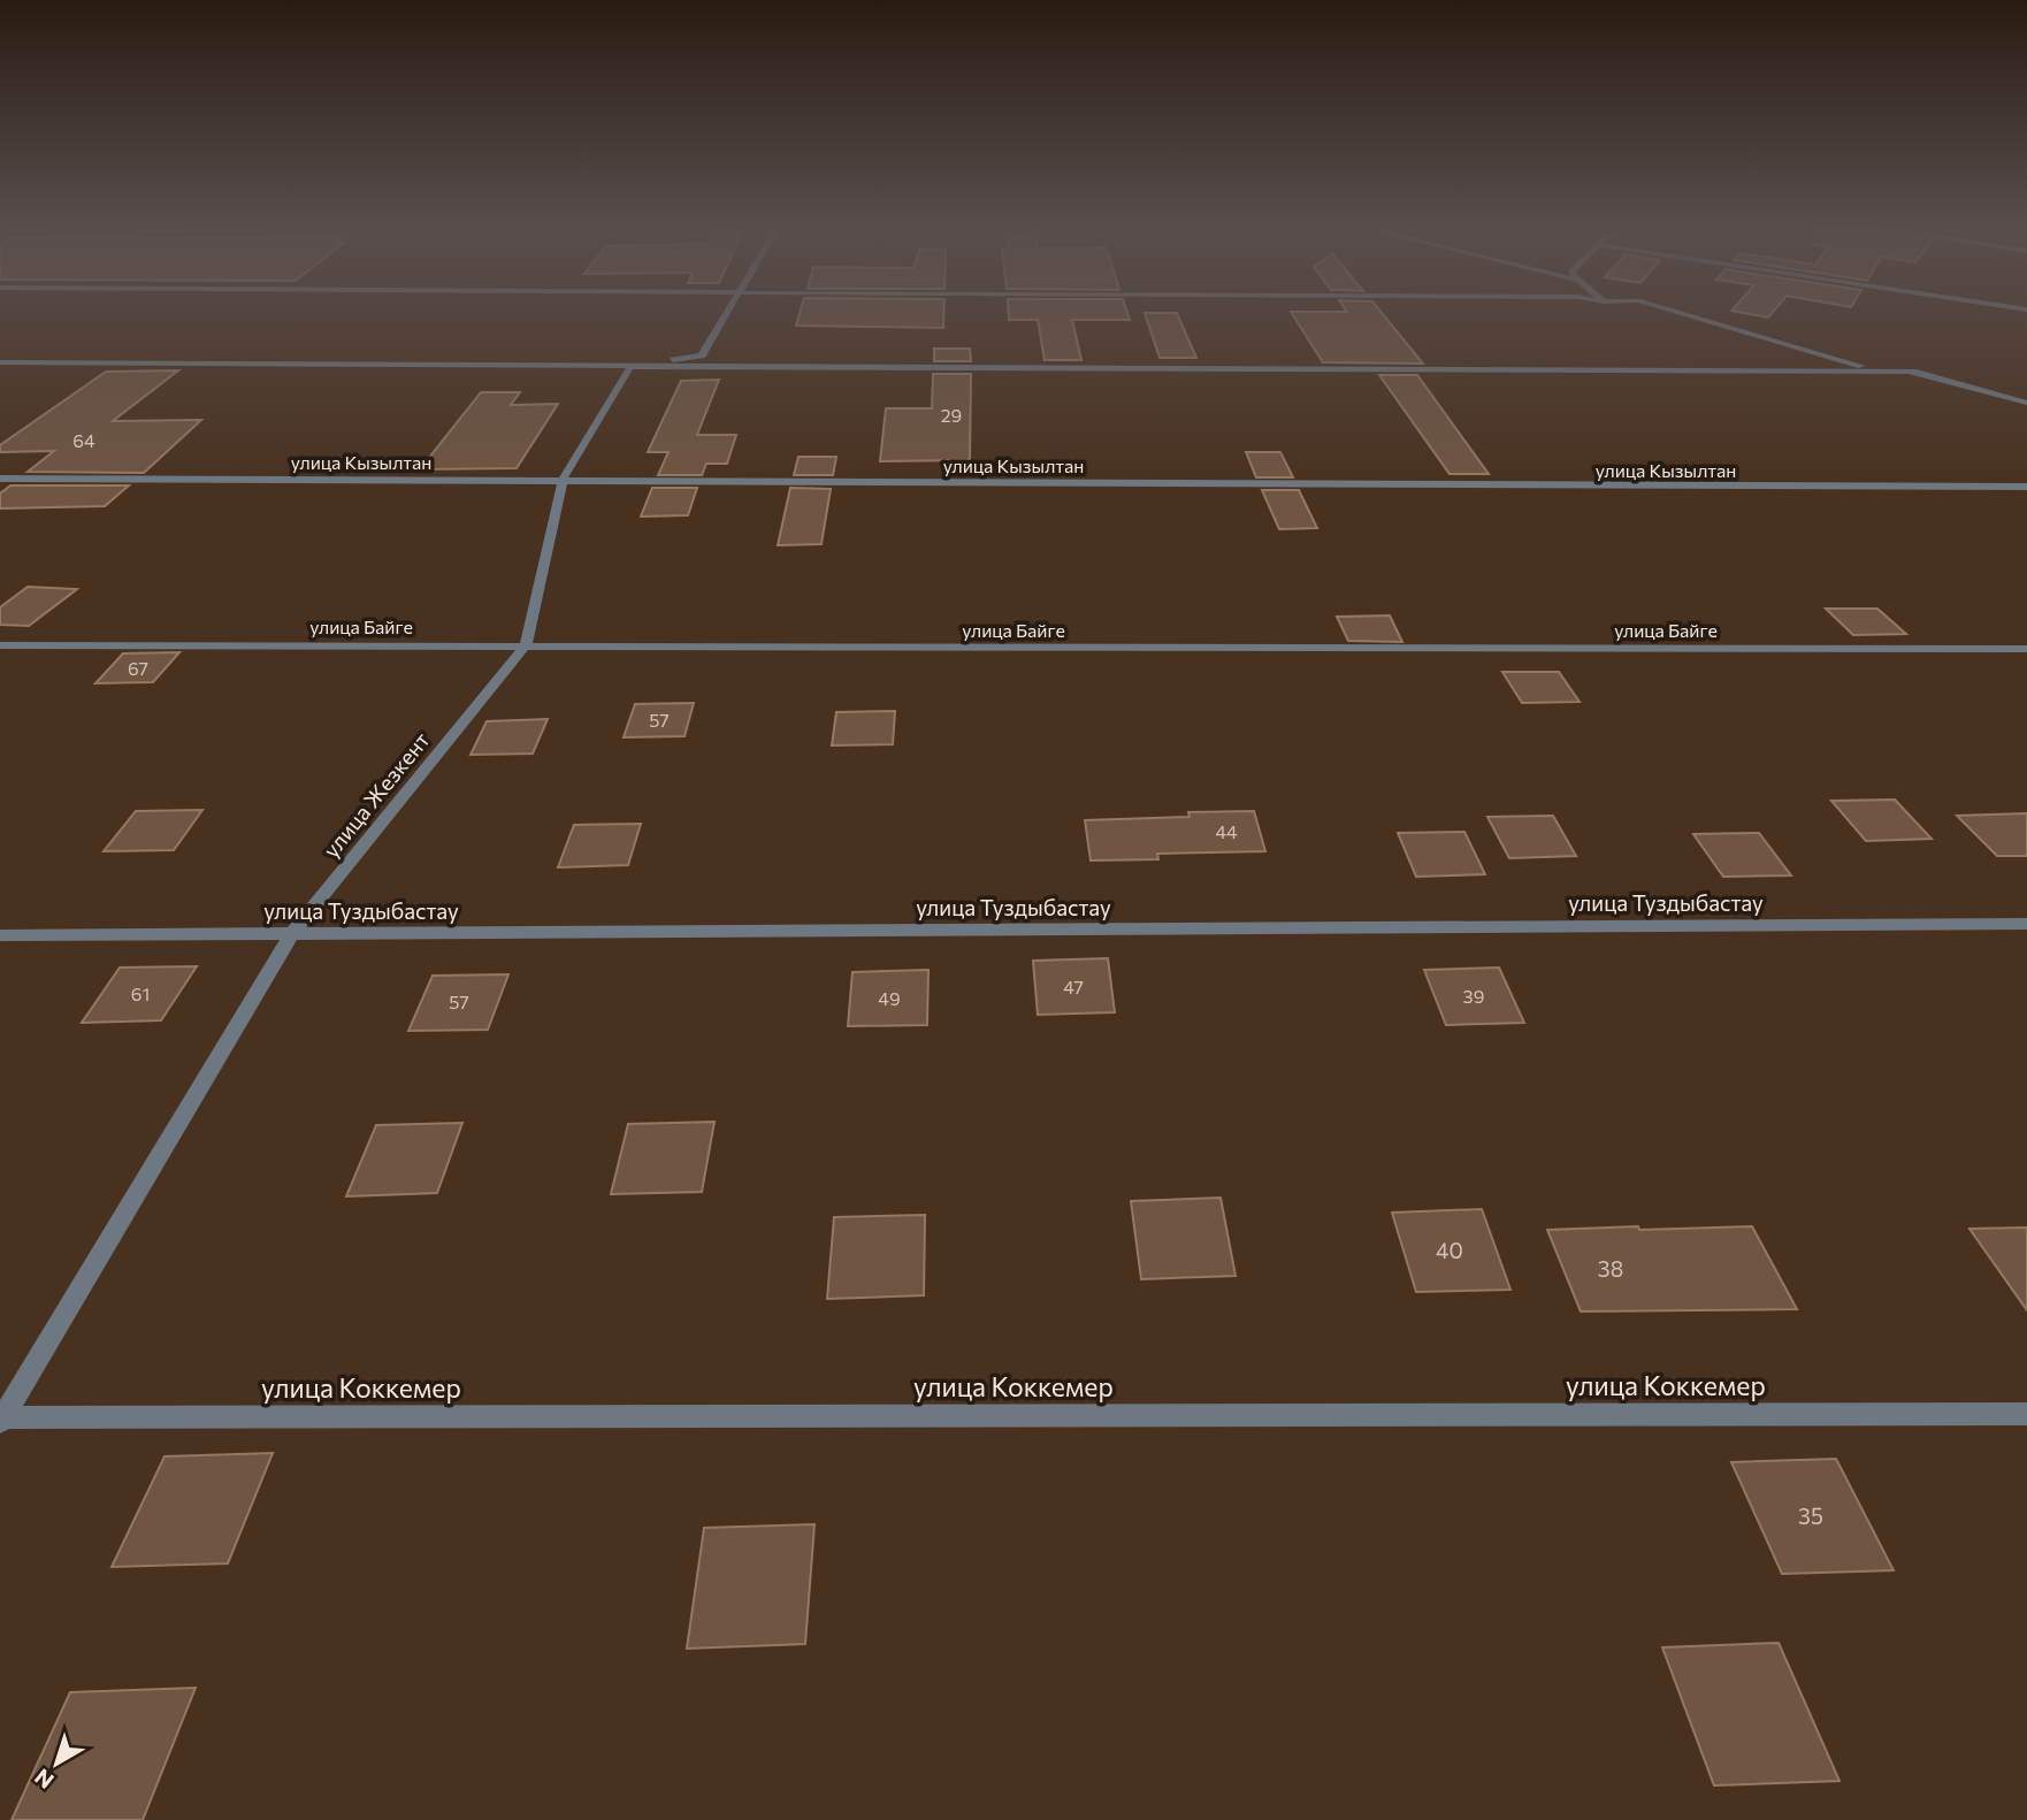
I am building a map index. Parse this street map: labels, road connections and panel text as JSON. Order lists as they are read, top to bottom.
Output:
{
  "streets": {
    "street": [
      "улица Кызылтан",
      "улица Байге",
      "улица Жезкент",
      "улица Туздыбастау",
      "улица Коккемер"
    ]
  },
  "crossings": [
    ["улица Кызылтан", "улица Жезкент"],
    ["улица Байге", "улица Жезкент"],
    ["улица Жезкент", "улица Туздыбастау"],
    ["улица Жезкент", "улица Коккемер"]
  ],
  "house_numbers": [
    "29",
    "64",
    "67",
    "57",
    "44",
    "47",
    "61",
    "39",
    "49",
    "57",
    "40",
    "38",
    "35"
  ],
  "north": "bottom left"
}
